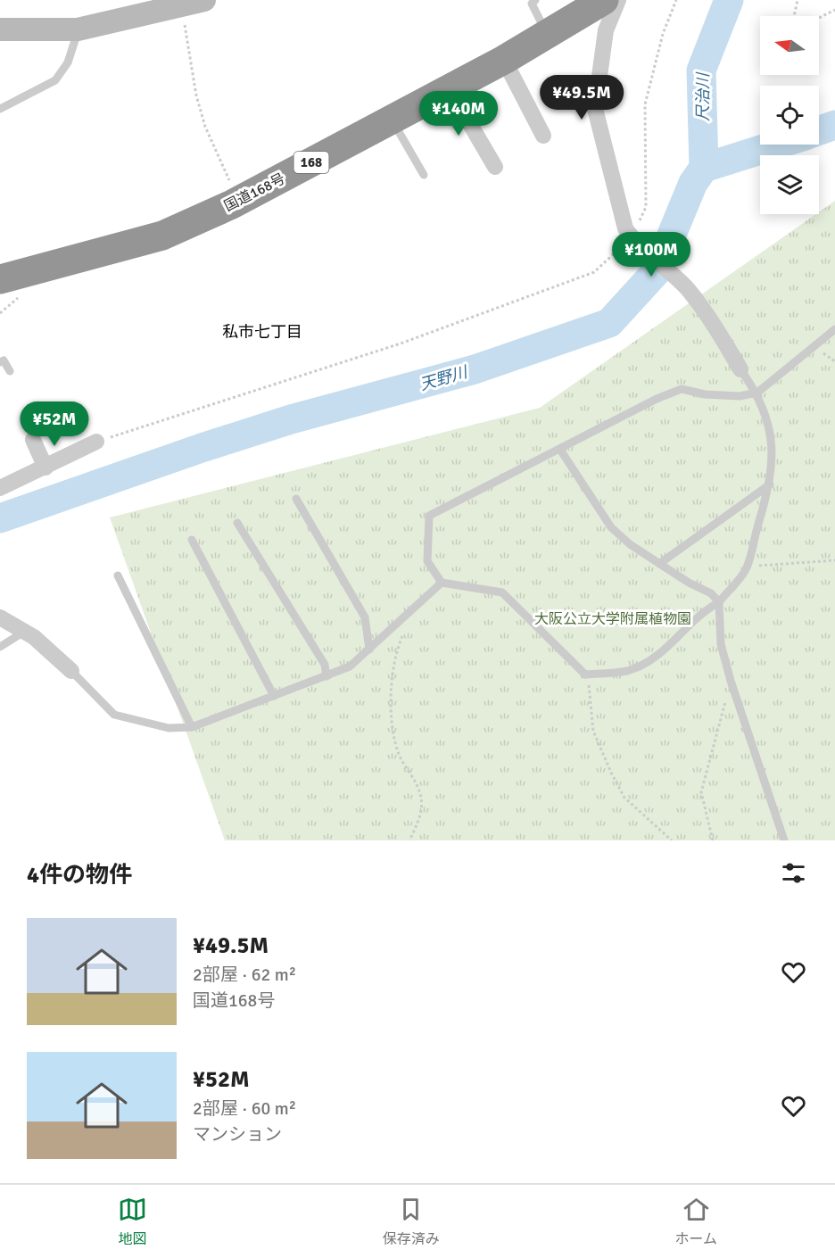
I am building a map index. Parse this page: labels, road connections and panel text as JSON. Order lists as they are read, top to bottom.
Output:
{
  "streets": {
    "highway": ["168", "国道168号"]
  },
  "districts": ["私市七丁目"],
  "water": ["尺治川", "天野川"],
  "parks": ["大阪公立大学附属植物園"],
  "north": "left",
  "page": {
    "price": [
      "¥49.5M",
      "¥140M",
      "¥100M",
      "¥52M"
    ],
    "heading": "4件の物件",
    "list": [
      {
        "name": "¥49.5M",
        "note": "2部屋 · 62 m² · 国道168号"
      },
      {
        "name": "¥52M",
        "note": "2部屋 · 60 m² · マンション"
      }
    ],
    "tabs": ["地図", "保存済み", "ホーム"]
  }
}
